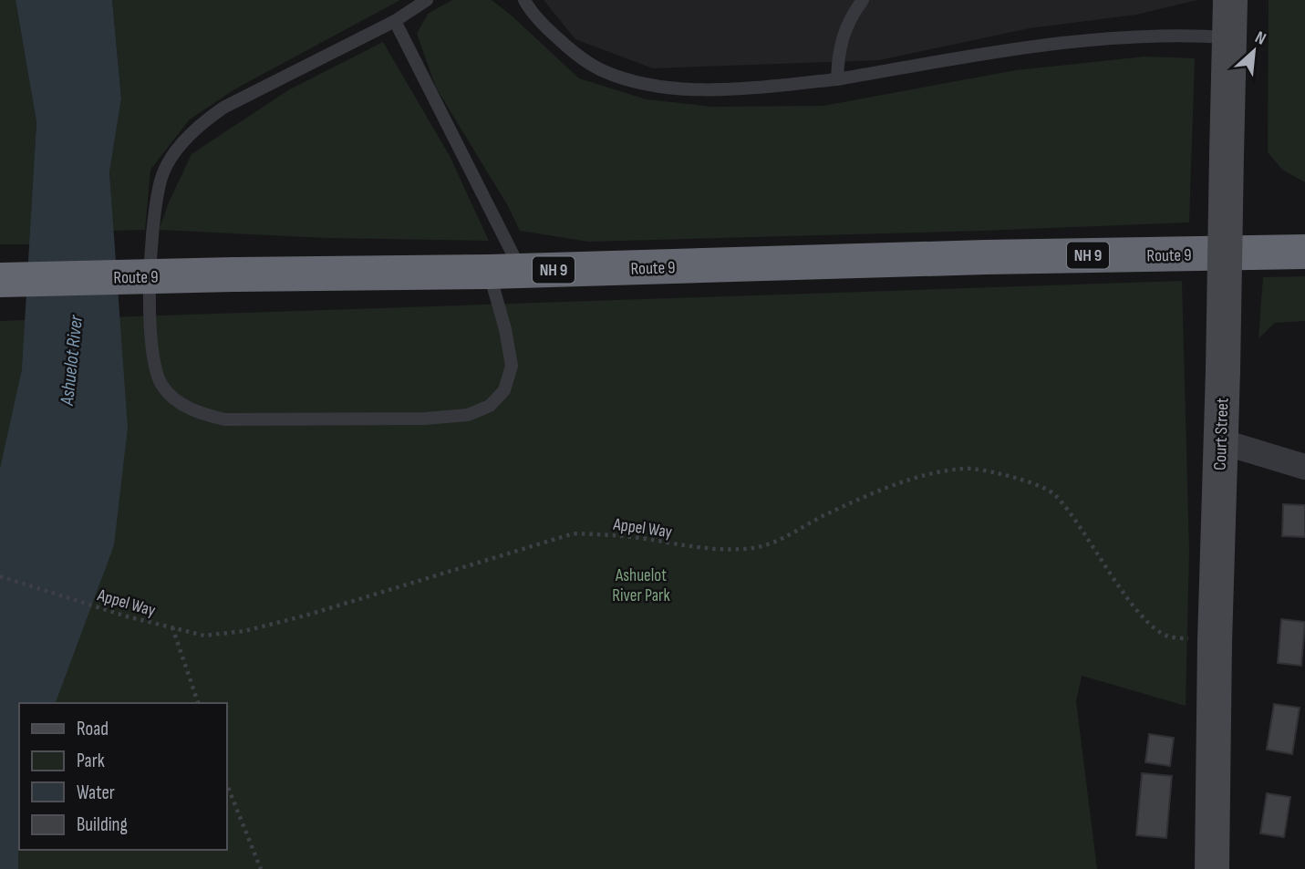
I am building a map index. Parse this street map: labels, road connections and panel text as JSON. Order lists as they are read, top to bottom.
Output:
{
  "streets": {
    "highway": ["Route 9", "NH 9"],
    "main road": ["Court Street"],
    "path": ["Appel Way"]
  },
  "crossings": [
    ["Court Street", "Appel Way"]
  ],
  "water": ["Ashuelot River"],
  "parks": ["Ashuelot River Park"],
  "legend": [
    "Road",
    "Park",
    "Water",
    "Building"
  ],
  "north": "top right"
}
